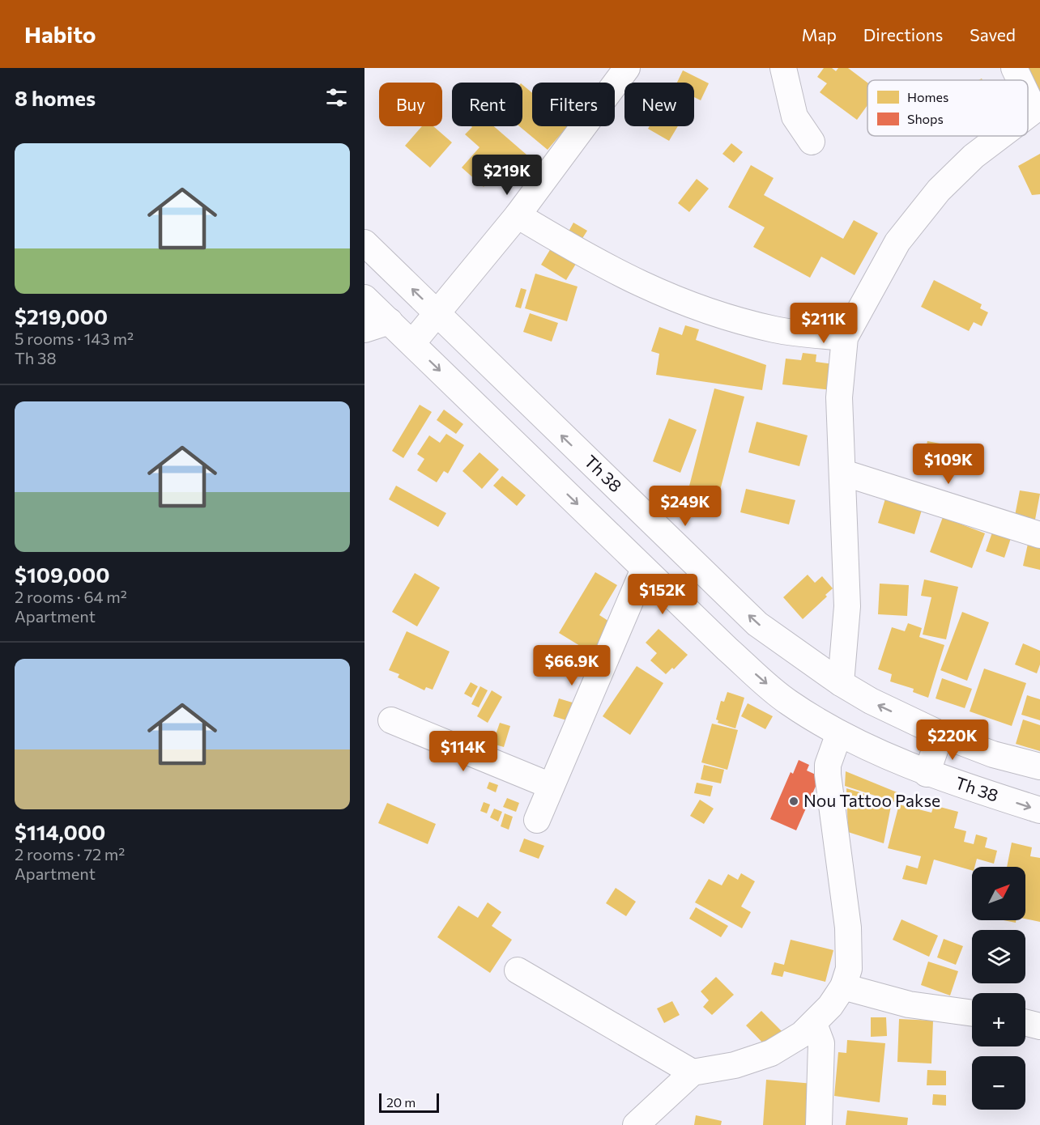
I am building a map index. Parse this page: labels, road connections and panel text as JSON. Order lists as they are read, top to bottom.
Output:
{
  "streets": {
    "street": ["Th 38"]
  },
  "places": ["Nou Tattoo Pakse"],
  "legend": ["Homes", "Shops"],
  "scale_bar": "20 m",
  "north": "top right",
  "page": {
    "header": "Habito",
    "nav": ["Map", "Directions", "Saved"],
    "heading": "8 homes",
    "chip": [
      "Buy",
      "Rent",
      "Filters",
      "New"
    ],
    "list": [
      {
        "name": "$219,000",
        "note": "5 rooms · 143 m² · Th 38"
      },
      {
        "name": "$109,000",
        "note": "2 rooms · 64 m² · Apartment"
      },
      {
        "name": "$114,000",
        "note": "2 rooms · 72 m² · Apartment"
      }
    ],
    "price": [
      "$219K",
      "$211K",
      "$109K",
      "$249K",
      "$152K",
      "$66.9K",
      "$220K",
      "$114K"
    ],
    "map_buttons": ["+", "−"],
    "scale": "20 m"
  }
}
